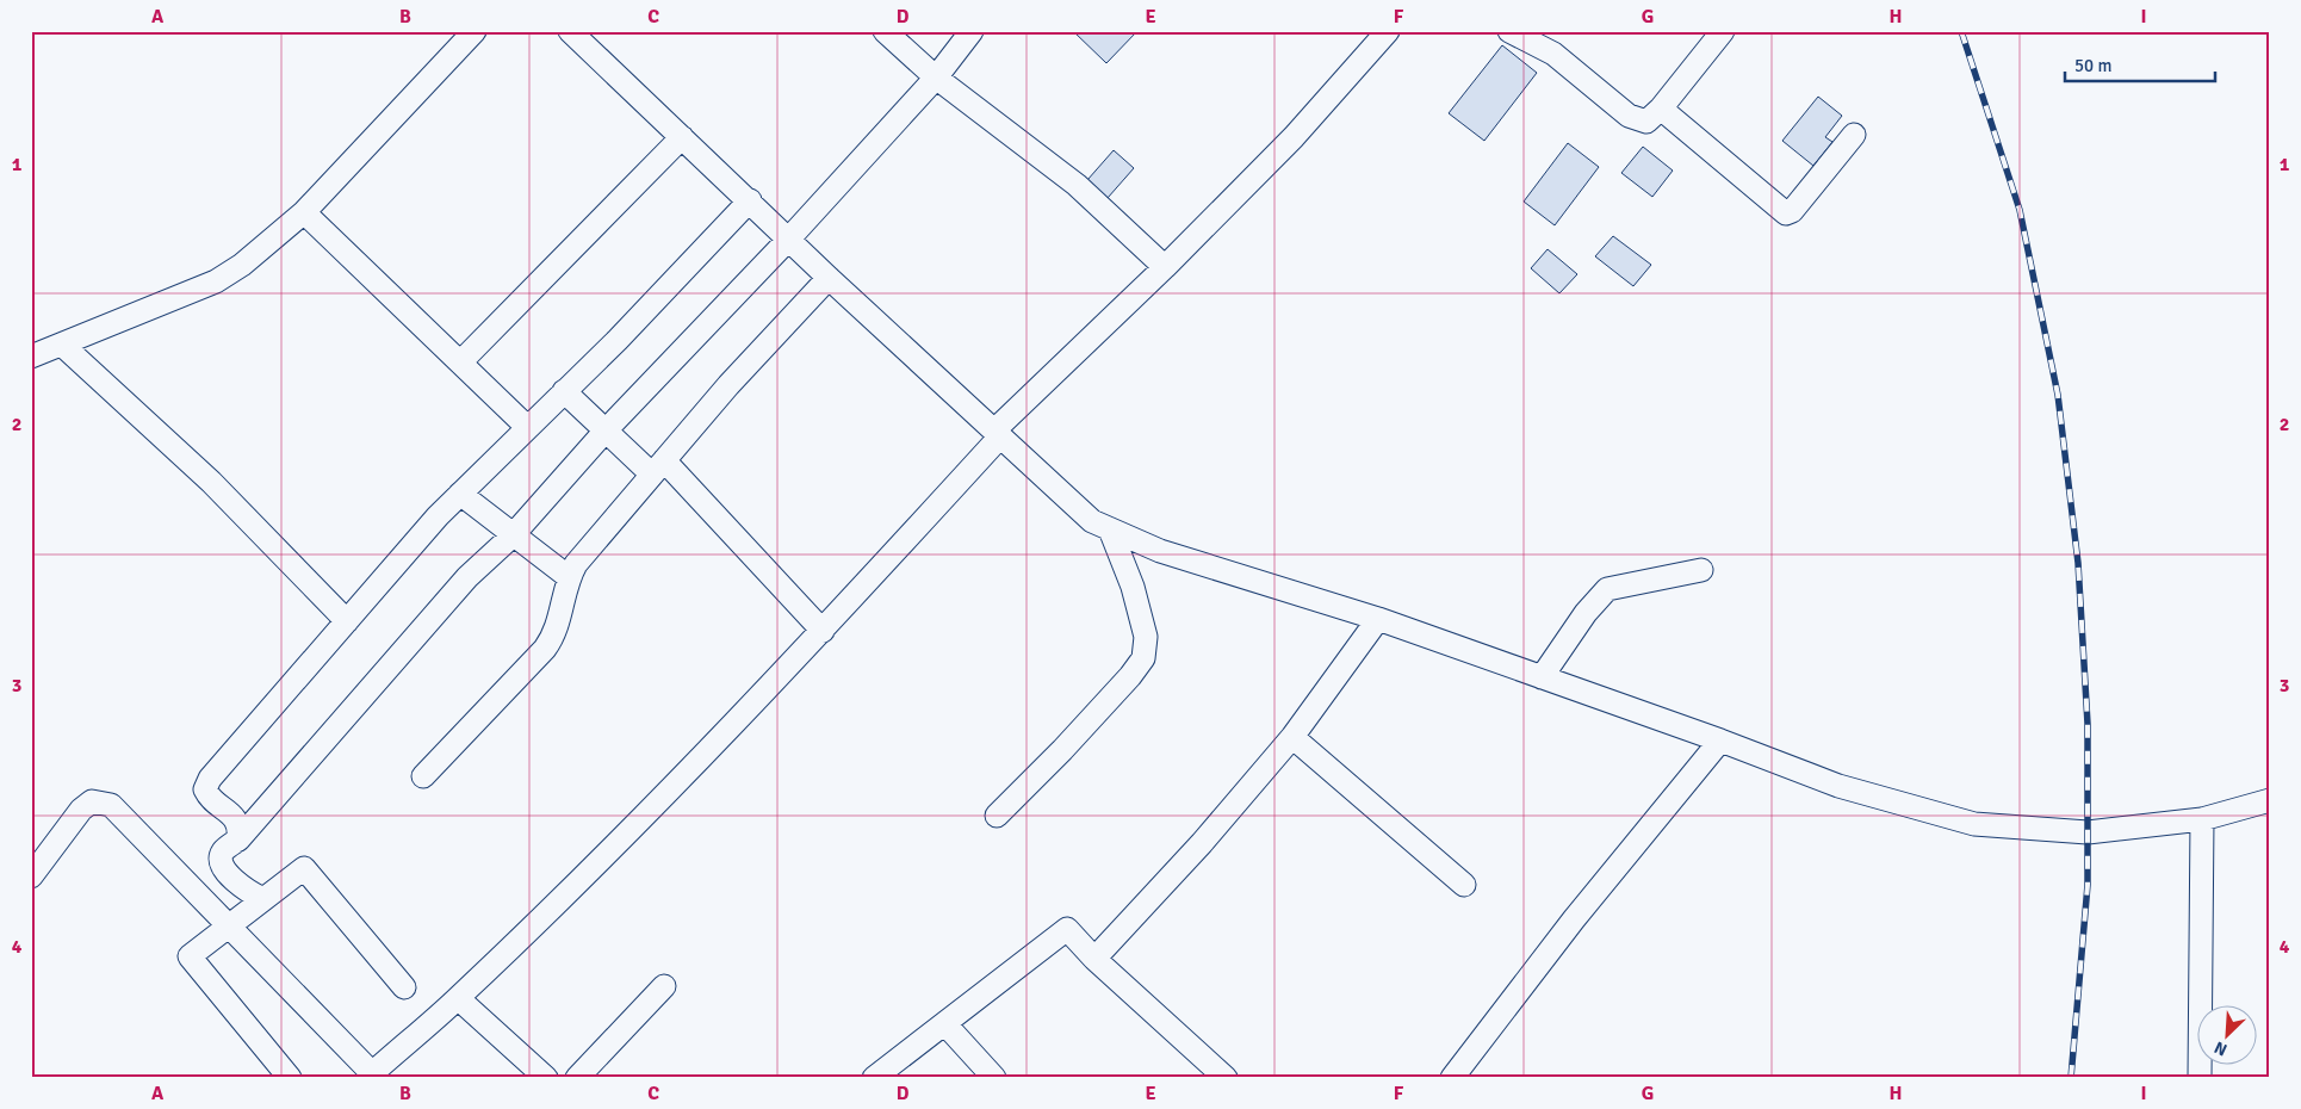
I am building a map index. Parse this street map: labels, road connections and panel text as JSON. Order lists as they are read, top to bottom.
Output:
{
  "scale_bar": "50 m",
  "north": "bottom left",
  "grid": {
    "columns": [
      "A",
      "B",
      "C",
      "D",
      "E",
      "F",
      "G",
      "H",
      "I"
    ],
    "rows": [
      "1",
      "2",
      "3",
      "4"
    ]
  }
}
